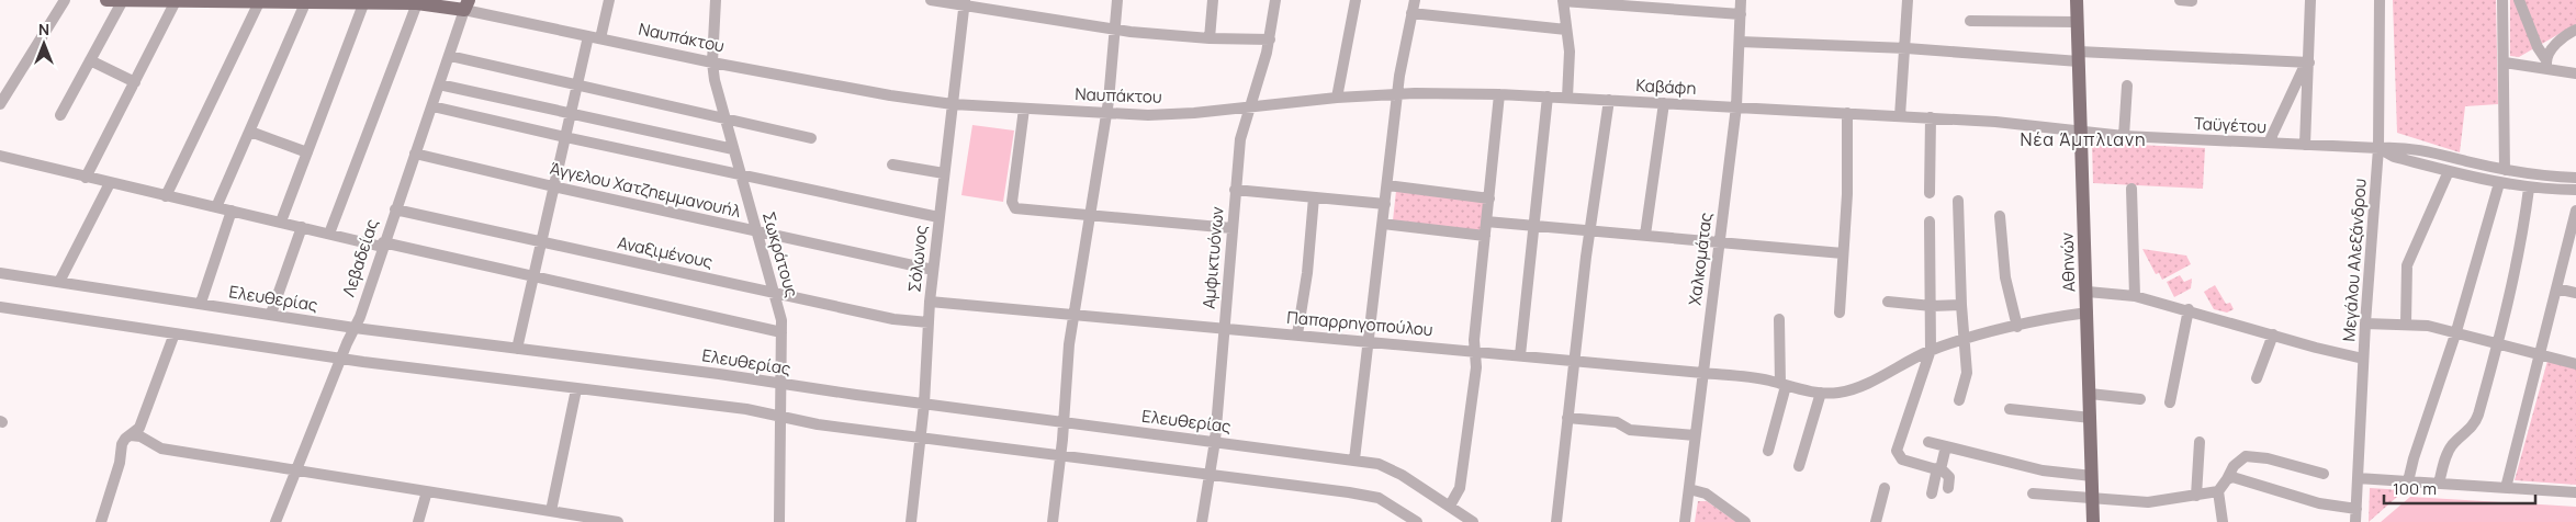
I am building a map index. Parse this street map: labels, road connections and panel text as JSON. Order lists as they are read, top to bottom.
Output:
{
  "streets": {
    "main road": ["Ναυπάκτου", "Αθηνών"],
    "street": [
      "Καβάφη",
      "Ταϋγέτου",
      "Άγγελου Χατζηεμμανουήλ",
      "Αναξιμένους",
      "Σωκράτους",
      "Λεβαδείας",
      "Αμφικτυόνων",
      "Σόλωνος",
      "Χαλκομάτας",
      "Μεγάλου Αλεξάνδρου",
      "Ελευθερίας",
      "Παπαρρηγοπούλου"
    ]
  },
  "crossings": [
    ["Ναυπάκτου", "Καβάφη"],
    ["Ναυπάκτου", "Σωκράτους"],
    ["Ναυπάκτου", "Λεβαδείας"],
    ["Ναυπάκτου", "Αμφικτυόνων"],
    ["Ναυπάκτου", "Σόλωνος"],
    ["Καβάφη", "Ταϋγέτου"],
    ["Καβάφη", "Αμφικτυόνων"],
    ["Καβάφη", "Χαλκομάτας"],
    ["Καβάφη", "Αθηνών"],
    ["Ταϋγέτου", "Μεγάλου Αλεξάνδρου"],
    ["Ταϋγέτου", "Αθηνών"],
    ["Άγγελου Χατζηεμμανουήλ", "Σωκράτους"],
    ["Άγγελου Χατζηεμμανουήλ", "Λεβαδείας"],
    ["Άγγελου Χατζηεμμανουήλ", "Σόλωνος"],
    ["Αναξιμένους", "Σωκράτους"],
    ["Αναξιμένους", "Λεβαδείας"],
    ["Αναξιμένους", "Σόλωνος"],
    ["Σωκράτους", "Ελευθερίας"],
    ["Λεβαδείας", "Ελευθερίας"],
    ["Αμφικτυόνων", "Ελευθερίας"],
    ["Αμφικτυόνων", "Παπαρρηγοπούλου"],
    ["Σόλωνος", "Ελευθερίας"],
    ["Σόλωνος", "Παπαρρηγοπούλου"],
    ["Χαλκομάτας", "Παπαρρηγοπούλου"],
    ["Αθηνών", "Παπαρρηγοπούλου"]
  ],
  "districts": ["Νέα Άμπλιανη"],
  "scale_bar": "100 m",
  "north": "top"
}
